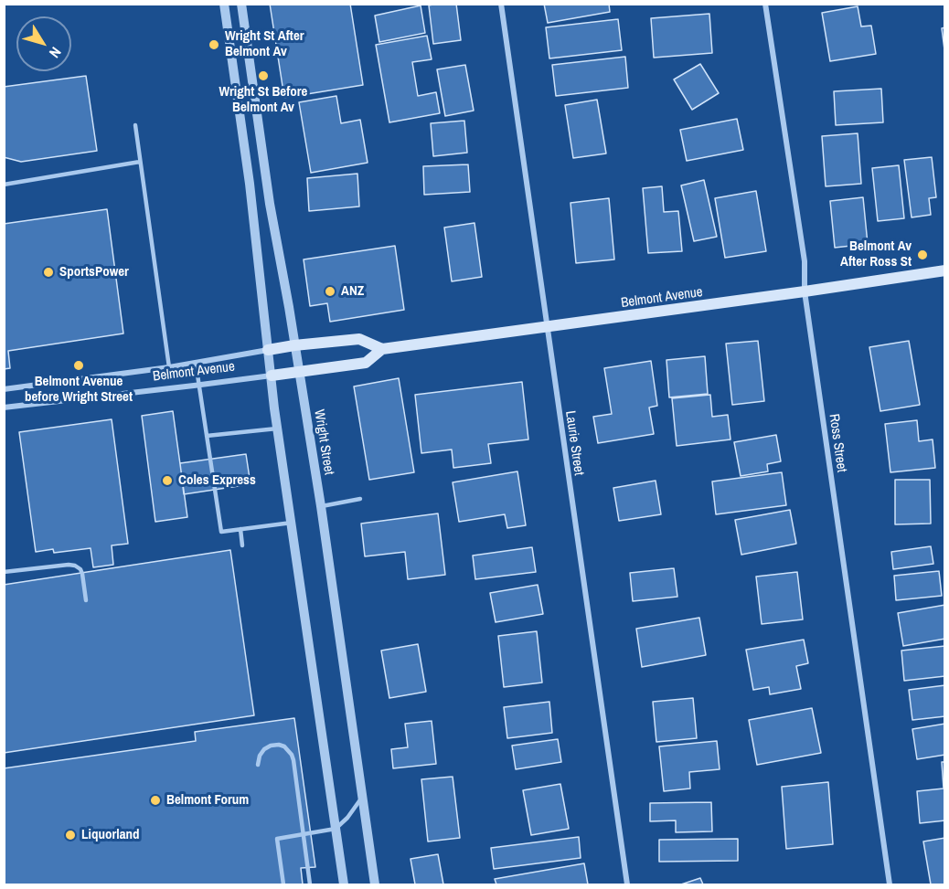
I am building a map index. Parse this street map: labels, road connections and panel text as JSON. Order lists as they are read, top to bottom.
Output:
{
  "streets": {
    "main road": ["Belmont Avenue"],
    "street": ["Wright Street", "Laurie Street", "Ross Street"]
  },
  "crossings": [
    ["Belmont Avenue", "Wright Street"],
    ["Belmont Avenue", "Laurie Street"],
    ["Belmont Avenue", "Ross Street"]
  ],
  "places": [
    "Wright St After Belmont Av",
    "Wright St Before Belmont Av",
    "Belmont Av After Ross St",
    "SportsPower",
    "ANZ",
    "Belmont Avenue before Wright Street",
    "Coles Express",
    "Belmont Forum",
    "Liquorland"
  ],
  "north": "bottom right"
}
